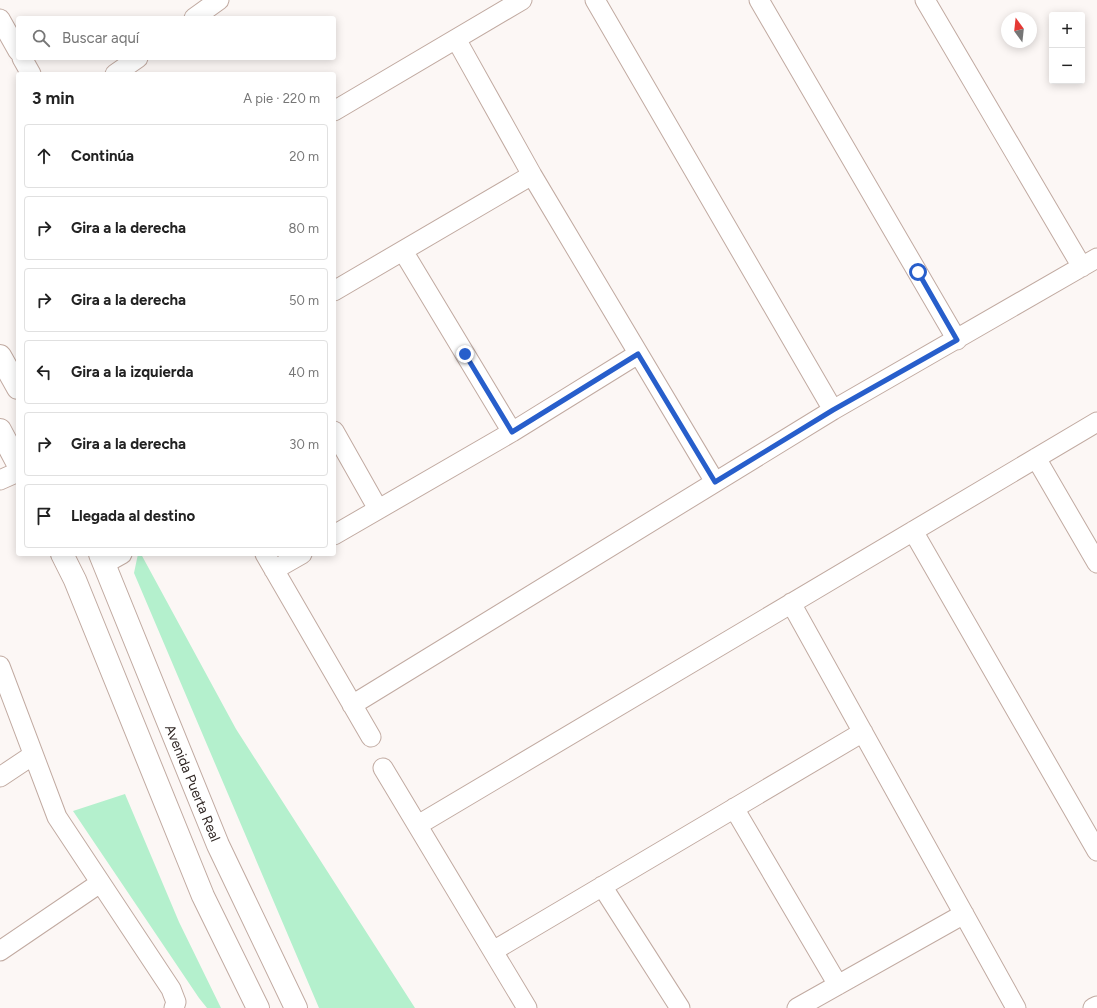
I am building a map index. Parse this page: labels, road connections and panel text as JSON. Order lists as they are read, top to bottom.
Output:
{
  "streets": {
    "main road": ["Avenida Puerta Real"]
  },
  "north": "top",
  "page": {
    "map_buttons": ["+", "−"],
    "search": "Buscar aquí",
    "heading": ["3 min", "A pie · 220 m"],
    "list": [
      ["Continúa", "20 m"],
      ["Gira a la derecha", "80 m"],
      ["Gira a la derecha", "50 m"],
      ["Gira a la izquierda", "40 m"],
      ["Gira a la derecha", "30 m"],
      "Llegada al destino"
    ]
  }
}
